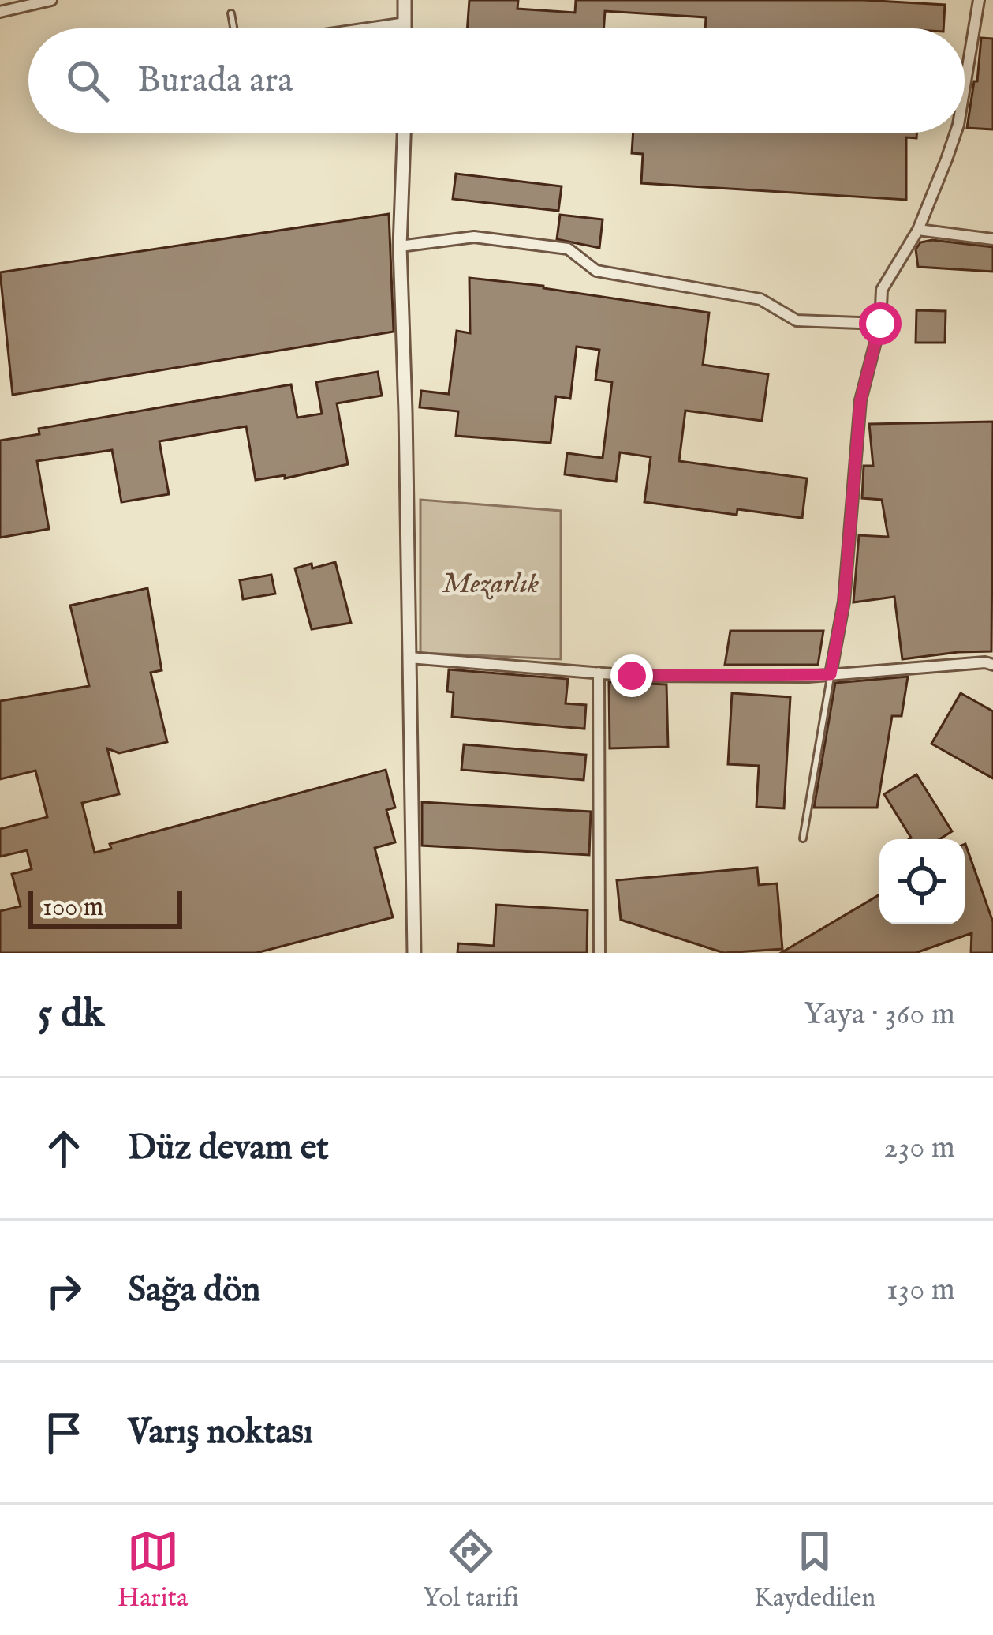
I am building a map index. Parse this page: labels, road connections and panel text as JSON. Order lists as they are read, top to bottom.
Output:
{
  "parks": ["Mezarlık"],
  "scale_bar": "100 m",
  "page": {
    "search": "Burada ara",
    "scale": "100 m",
    "heading": ["5 dk", "Yaya · 360 m"],
    "list": [
      ["Düz devam et", "230 m"],
      ["Sağa dön", "130 m"],
      "Varış noktası"
    ],
    "nav": ["Harita", "Yol tarifi", "Kaydedilen"]
  }
}
